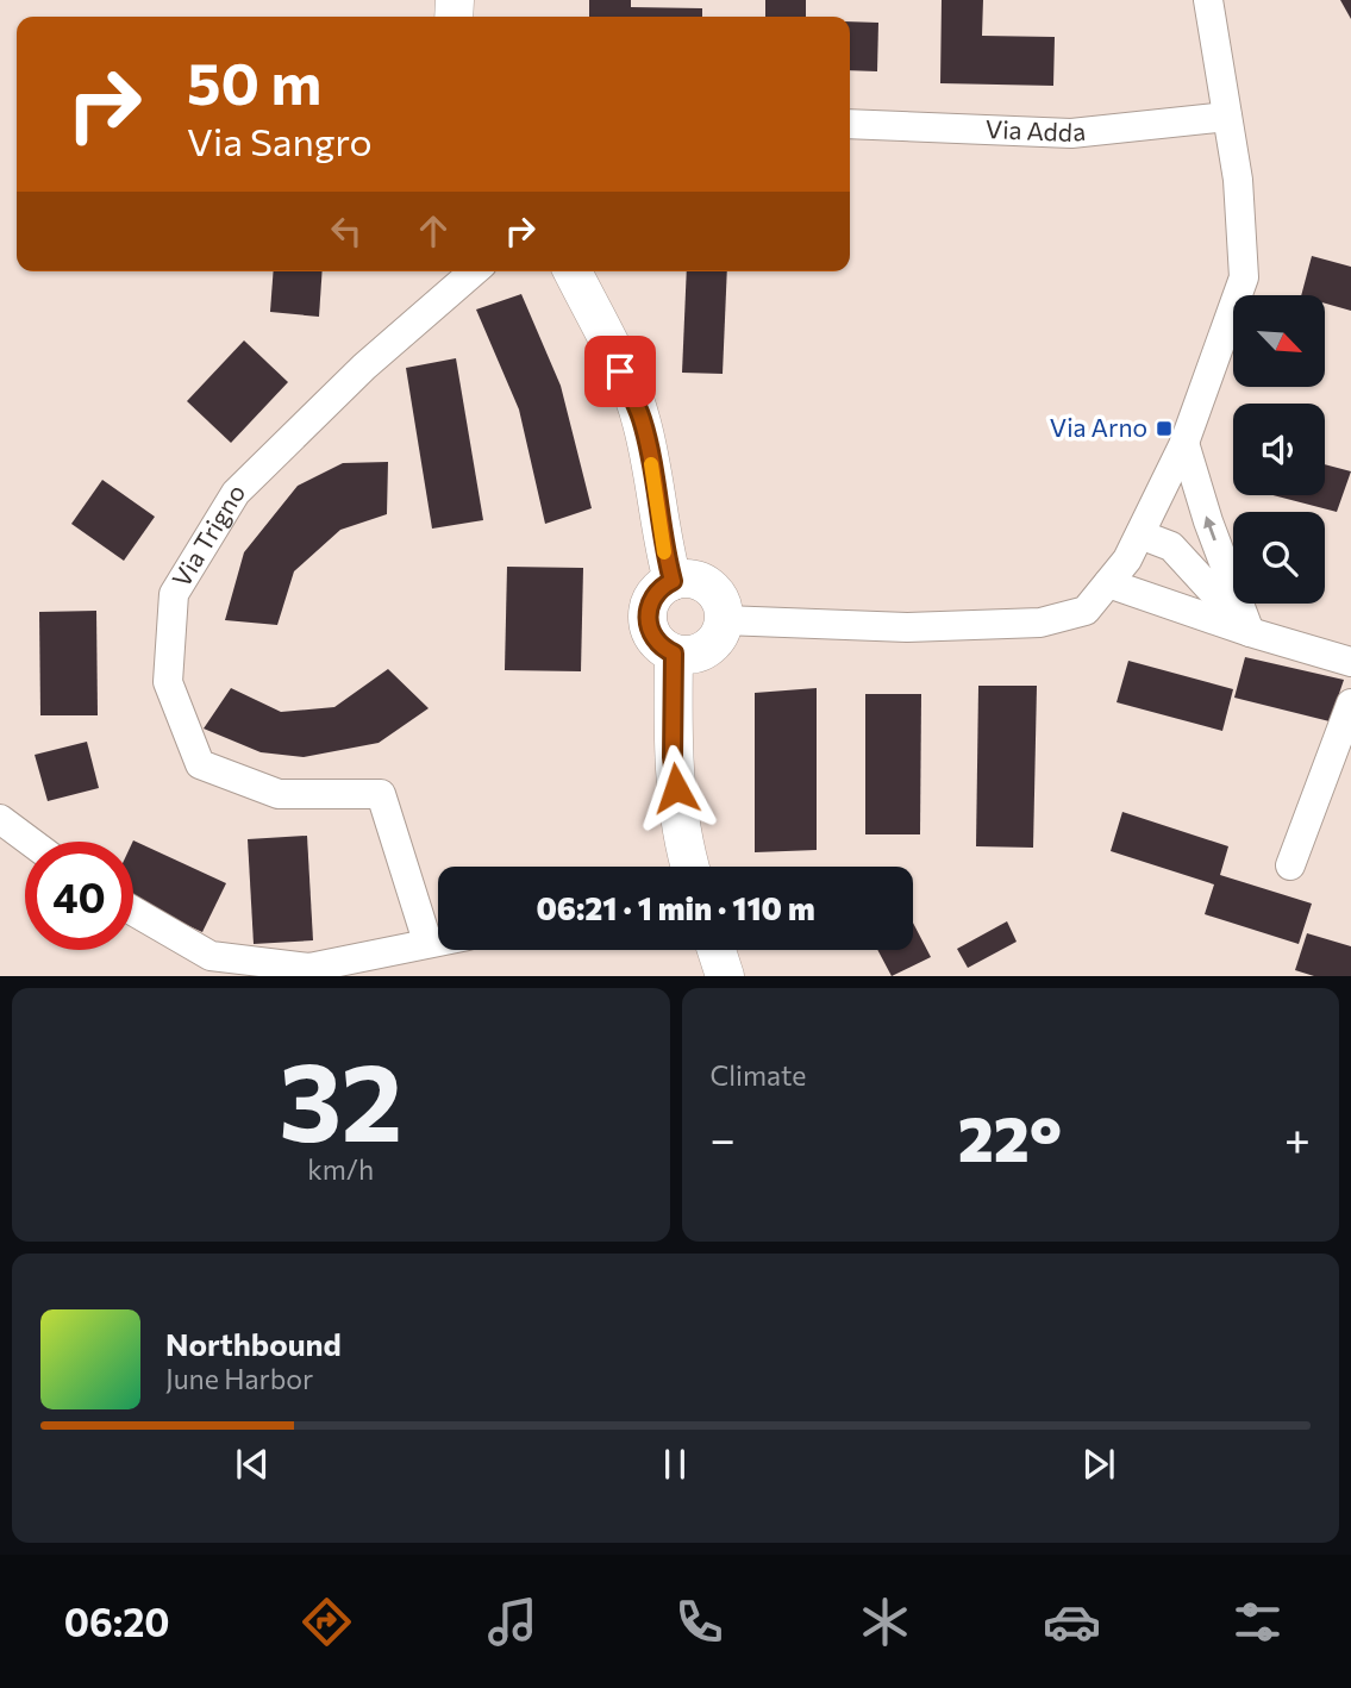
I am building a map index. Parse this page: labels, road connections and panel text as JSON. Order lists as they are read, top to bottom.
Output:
{
  "streets": {
    "street": ["Via Adda", "Via Trigno"]
  },
  "places": {
    "transit": ["Via Arno"]
  },
  "north": "bottom right",
  "page": {
    "turn": ["50 m", "Via Sangro"],
    "limit": "40",
    "trip": "06:21 · 1 min · 110 m",
    "tile": [
      ["32", "km/h"],
      "Climate"
    ],
    "heat": ["−", "22°", "+"],
    "song": ["Northbound", "June Harbor"],
    "tabs": "06:20"
  }
}
